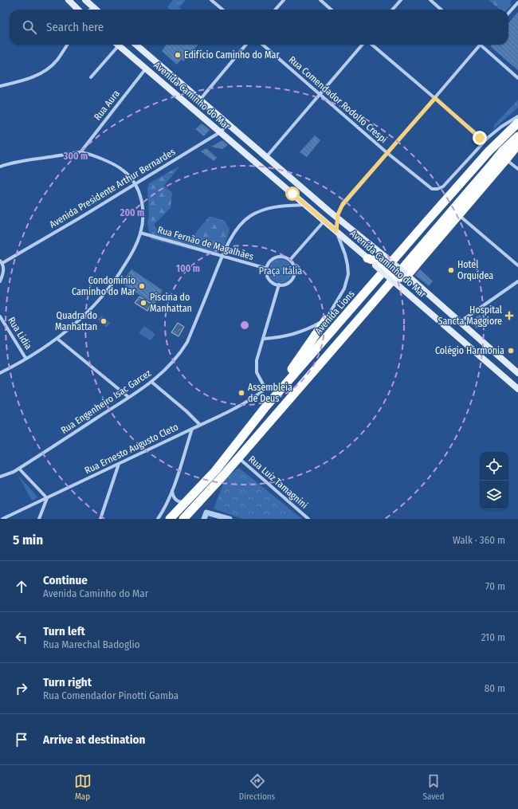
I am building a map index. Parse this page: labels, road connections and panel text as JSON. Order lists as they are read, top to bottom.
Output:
{
  "streets": {
    "highway": ["Avenida Lions"],
    "main road": ["Avenida Caminho do Mar"],
    "street": [
      "Rua Comendador Rodolfo Crespi",
      "Rua Aura",
      "Avenida Presidente Arthur Bernardes",
      "Rua Fernão de Magalhães",
      "Rua Lidia",
      "Rua Engenheiro Isac Garcez",
      "Rua Ernesto Augusto Cleto",
      "Rua Luiz Tamagnini"
    ]
  },
  "crossings": [
    ["Avenida Caminho do Mar", "Rua Aura"],
    ["Avenida Caminho do Mar", "Avenida Presidente Arthur Bernardes"],
    ["Avenida Caminho do Mar", "Rua Engenheiro Isac Garcez"],
    ["Rua Fernão de Magalhães", "Rua Engenheiro Isac Garcez"]
  ],
  "parks": ["Praça Itália"],
  "places": {
    "other": [
      "Edifício Caminho do Mar",
      "Hotel Orquídea",
      "Condominio Caminho do Mar",
      "Piscina do Manhattan",
      "Quadra do Manhattan",
      "Colégio Harmonia",
      "Assembleia de Deus"
    ],
    "health": ["Hospital Sancta Maggiore"]
  },
  "page": {
    "search": "Search here",
    "heading": ["5 min", "Walk · 360 m"],
    "list": [
      ["Continue", "Avenida Caminho do Mar", "70 m"],
      ["Turn left", "Rua Marechal Badoglio", "210 m"],
      ["Turn right", "Rua Comendador Pinotti Gamba", "80 m"],
      "Arrive at destination"
    ],
    "nav": ["Map", "Directions", "Saved"]
  },
  "rings": ["300 m", "200 m", "100 m"]
}
